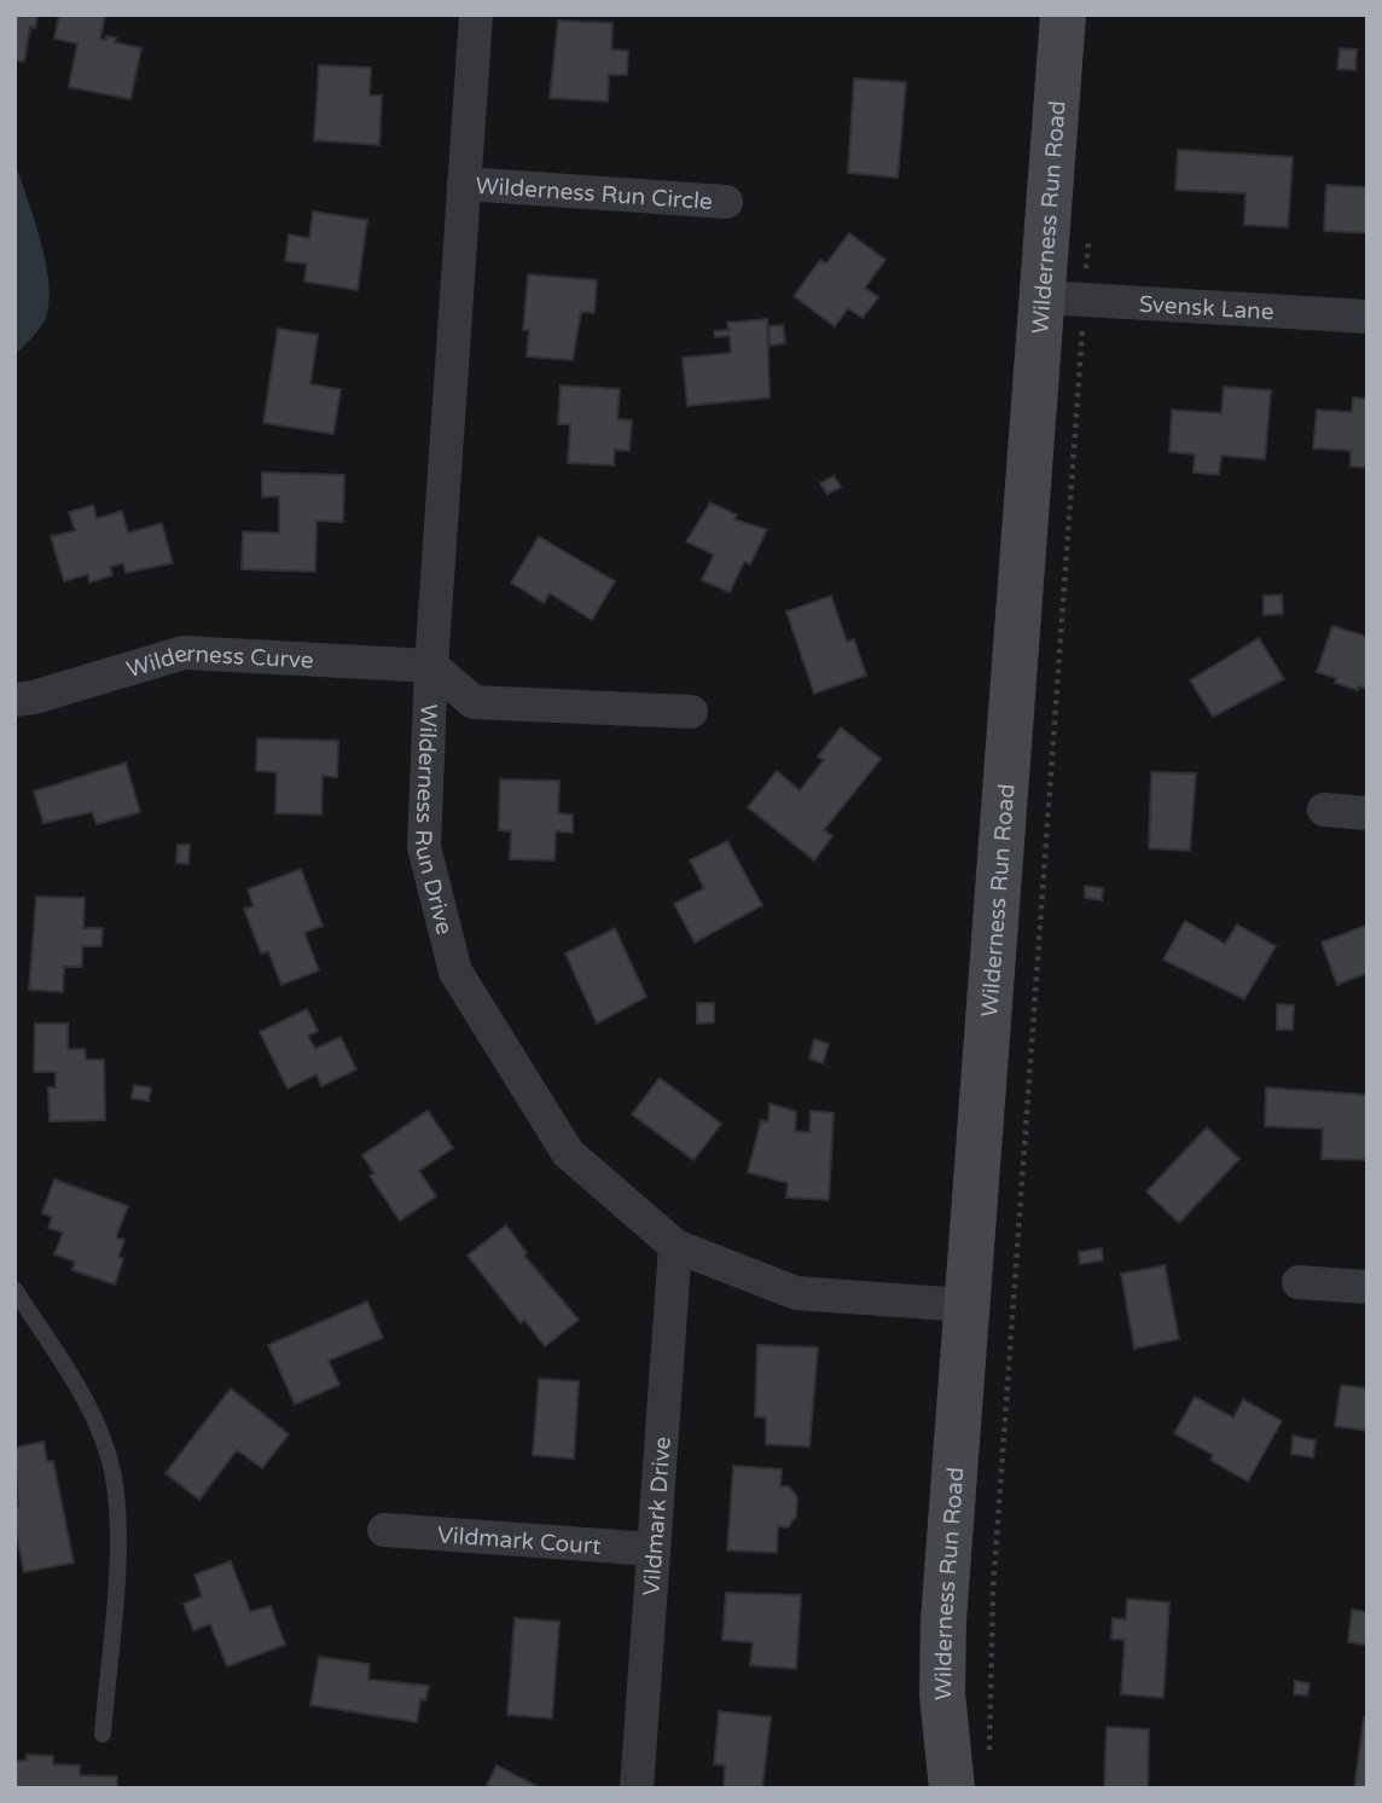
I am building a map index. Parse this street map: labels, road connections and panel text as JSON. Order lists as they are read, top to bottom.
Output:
{
  "streets": {
    "street": [
      "Wilderness Run Circle",
      "Wilderness Run Road",
      "Svensk Lane",
      "Wilderness Curve",
      "Wilderness Run Drive",
      "Vildmark Drive",
      "Vildmark Court"
    ]
  },
  "crossings": [
    ["Wilderness Run Circle", "Wilderness Run Drive"],
    ["Wilderness Run Road", "Svensk Lane"],
    ["Wilderness Run Road", "Wilderness Run Drive"],
    ["Wilderness Curve", "Wilderness Run Drive"],
    ["Wilderness Run Drive", "Vildmark Drive"],
    ["Vildmark Drive", "Vildmark Court"]
  ]
}
